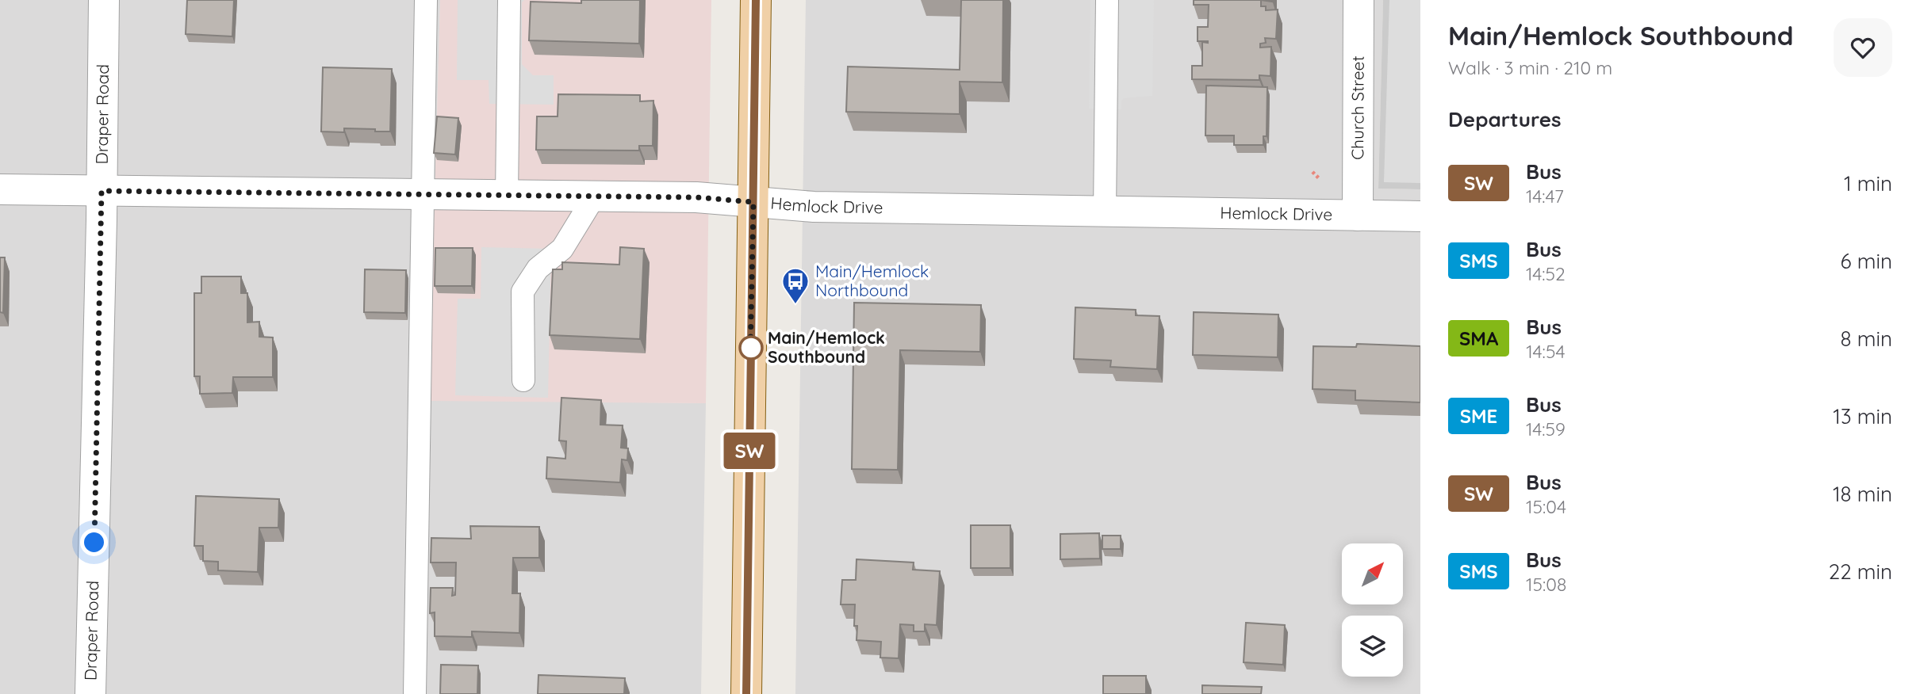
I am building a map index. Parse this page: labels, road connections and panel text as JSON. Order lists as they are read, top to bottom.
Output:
{
  "streets": {
    "street": ["Church Street", "Draper Road", "Hemlock Drive"]
  },
  "crossings": [
    ["Church Street", "Hemlock Drive"],
    ["Draper Road", "Hemlock Drive"]
  ],
  "places": {
    "bus stop": ["Main/Hemlock Northbound"],
    "other": ["Main/Hemlock Southbound"]
  },
  "lines": ["bus line SW"],
  "north": "top right",
  "page": {
    "on_map": "SW",
    "heading": [
      ["Main/Hemlock Southbound", "Walk · 3 min · 210 m"],
      "Departures"
    ],
    "list": [
      {
        "mark": "SW",
        "name": "Bus",
        "note": "14:47",
        "value": "1 min"
      },
      {
        "mark": "SMS",
        "name": "Bus",
        "note": "14:52",
        "value": "6 min"
      },
      {
        "mark": "SMA",
        "name": "Bus",
        "note": "14:54",
        "value": "8 min"
      },
      {
        "mark": "SME",
        "name": "Bus",
        "note": "14:59",
        "value": "13 min"
      },
      {
        "mark": "SW",
        "name": "Bus",
        "note": "15:04",
        "value": "18 min"
      },
      {
        "mark": "SMS",
        "name": "Bus",
        "note": "15:08",
        "value": "22 min"
      }
    ]
  }
}
